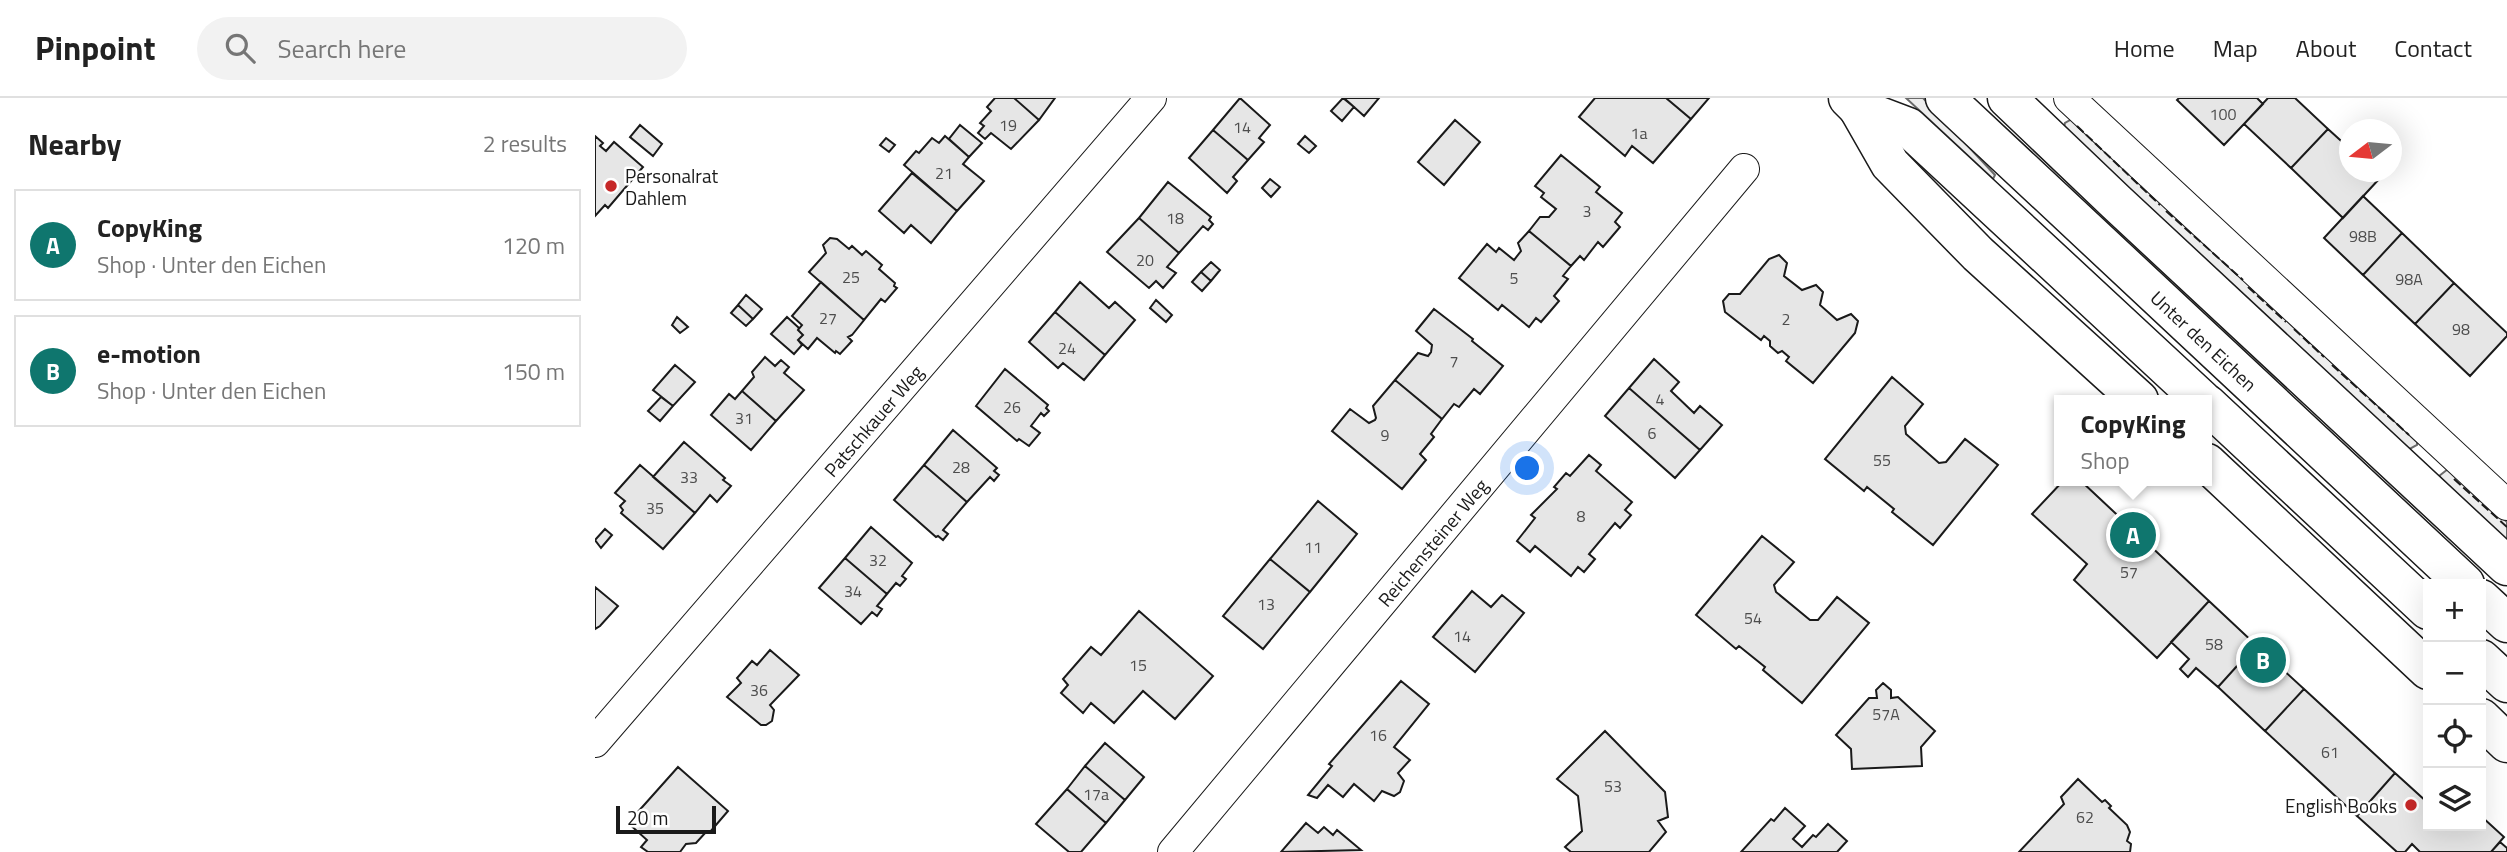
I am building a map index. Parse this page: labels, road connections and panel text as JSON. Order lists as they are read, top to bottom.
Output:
{
  "streets": {
    "main road": ["Unter den Eichen"],
    "street": ["Patschkauer Weg", "Reichensteiner Weg"]
  },
  "places": ["Personalrat Dahlem", "English Books"],
  "house_numbers": [
    "100",
    "19",
    "14",
    "1a",
    "21",
    "3",
    "18",
    "98B",
    "20",
    "25",
    "5",
    "98A",
    "27",
    "2",
    "98",
    "24",
    "7",
    "4",
    "26",
    "31",
    "6",
    "9",
    "55",
    "28",
    "33",
    "35",
    "8",
    "11",
    "32",
    "57",
    "34",
    "13",
    "54",
    "14",
    "58",
    "15",
    "36",
    "57A",
    "16",
    "61",
    "53",
    "17a",
    "62"
  ],
  "scale_bar": "20 m",
  "north": "left",
  "page": {
    "header": "Pinpoint",
    "search": "Search here",
    "nav": [
      "Home",
      "Map",
      "About",
      "Contact"
    ],
    "heading": ["Nearby", "2 results"],
    "list": [
      {
        "mark": "A",
        "name": "CopyKing",
        "note": "Shop · Unter den Eichen",
        "value": "120 m"
      },
      {
        "mark": "B",
        "name": "e-motion",
        "note": "Shop · Unter den Eichen",
        "value": "150 m"
      }
    ],
    "popup": ["CopyKing", "Shop"],
    "pins": ["A", "B"],
    "map_buttons": ["+", "−"],
    "scale": "20 m"
  }
}
